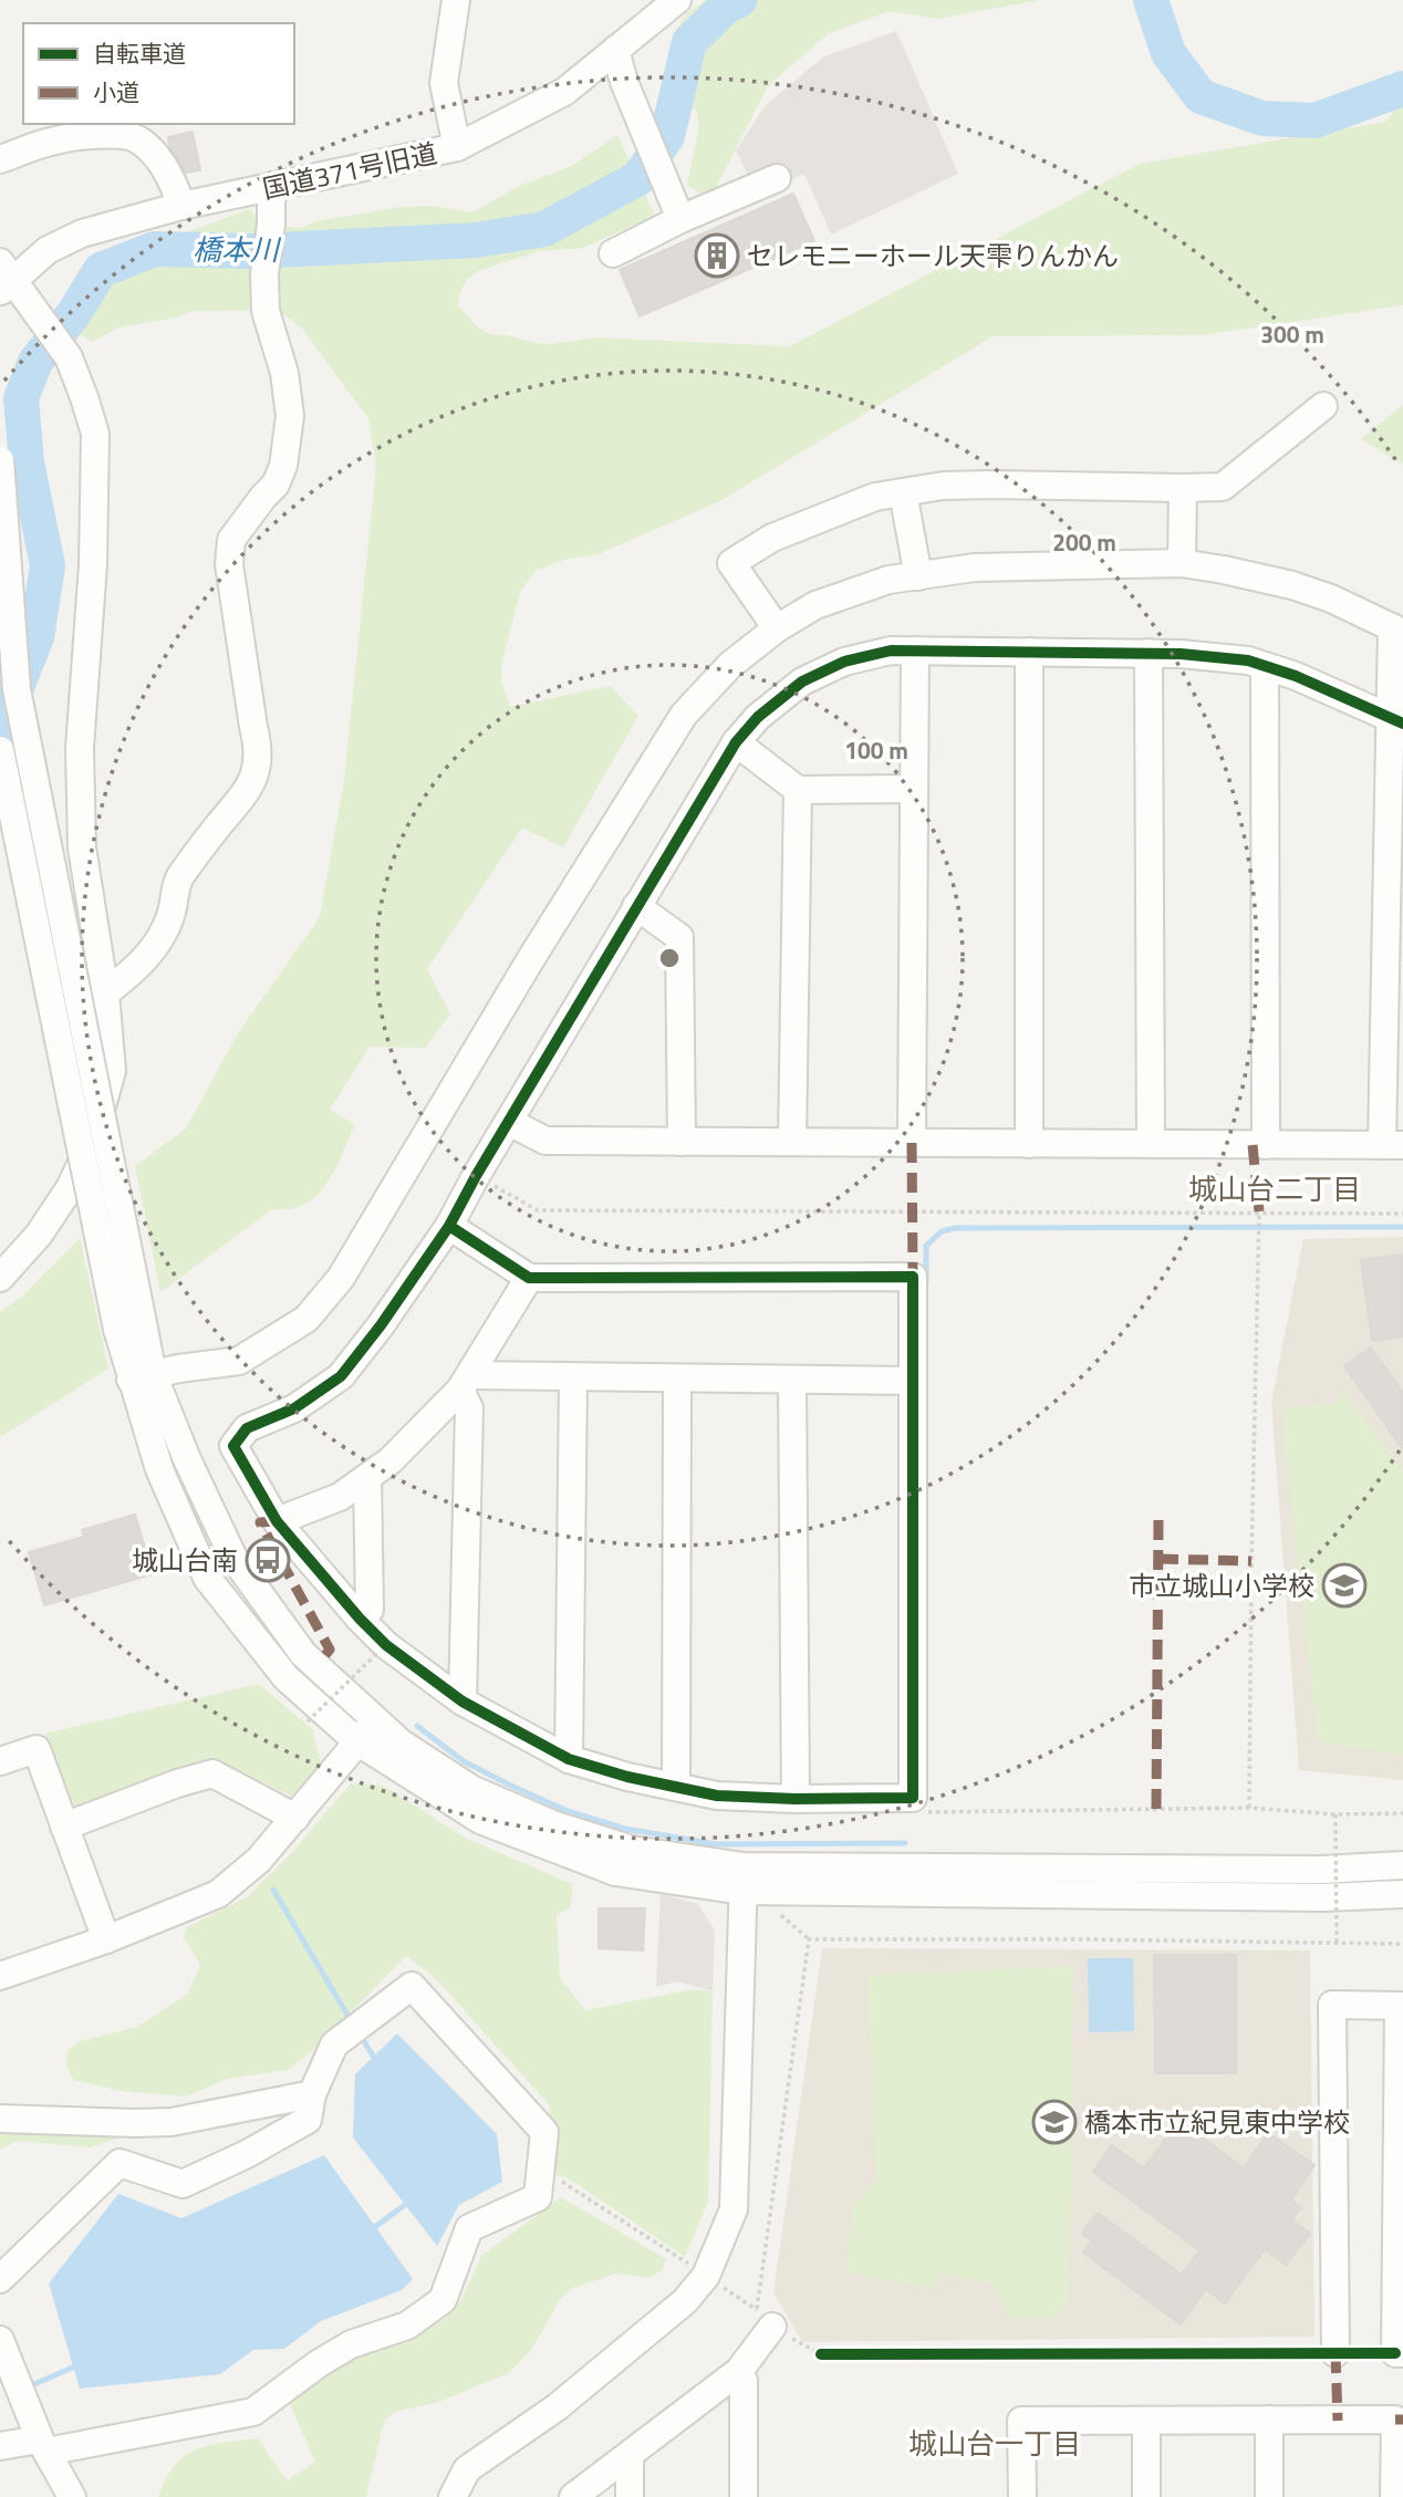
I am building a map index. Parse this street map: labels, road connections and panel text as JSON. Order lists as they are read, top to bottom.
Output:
{
  "streets": {
    "street": ["国道371号旧道"]
  },
  "districts": ["城山台二丁目", "城山台一丁目"],
  "water": ["橋本川"],
  "places": {
    "building": ["セレモニーホール天雫りんかん"],
    "bus stop": ["城山台南"],
    "school or university": ["市立城山小学校", "橋本市立紀見東中学校"]
  },
  "legend": ["自転車道", "小道"],
  "rings": ["300 m", "200 m", "100 m"]
}
